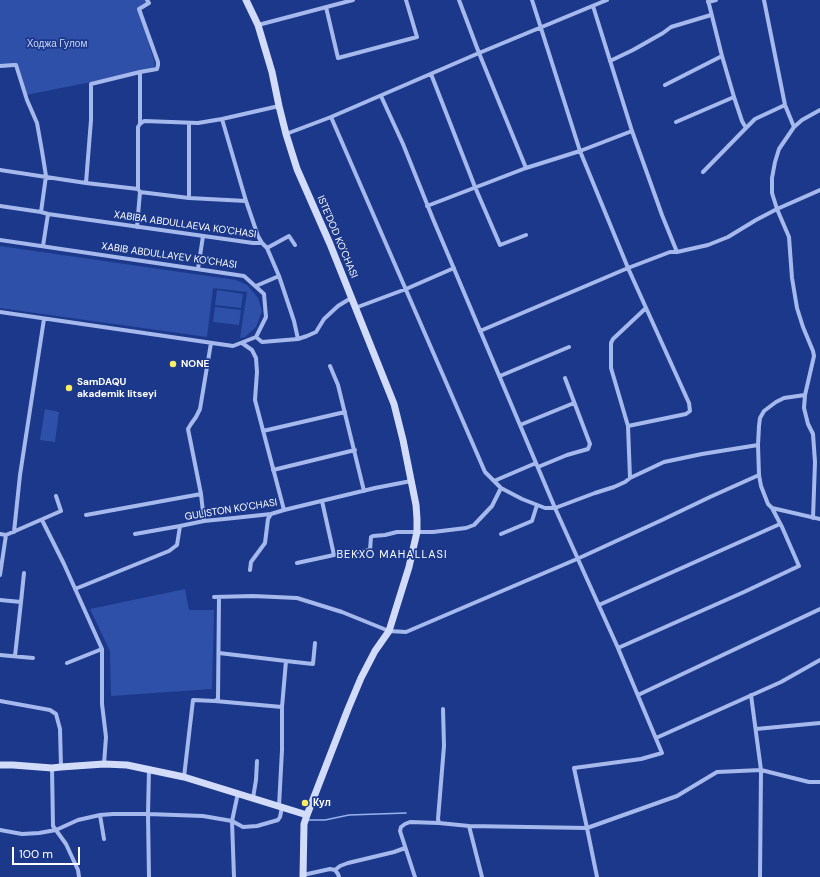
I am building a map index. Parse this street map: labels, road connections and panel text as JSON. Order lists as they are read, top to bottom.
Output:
{
  "streets": {
    "street": [
      "XABIBA ABDULLAEVA KO'CHASI",
      "ISTE'DOD KO'CHASI",
      "XABIB ABDULLAYEV KO'CHASI",
      "GULISTON KO'CHASI"
    ]
  },
  "crossings": [
    ["ISTE'DOD KO'CHASI", "GULISTON KO'CHASI"]
  ],
  "districts": ["BEKXO MAHALLASI"],
  "parks": ["Ходжа Гулом"],
  "places": ["NONE", "SamDAQU akademik litseyi", "Кул"],
  "scale_bar": "100 m"
}
